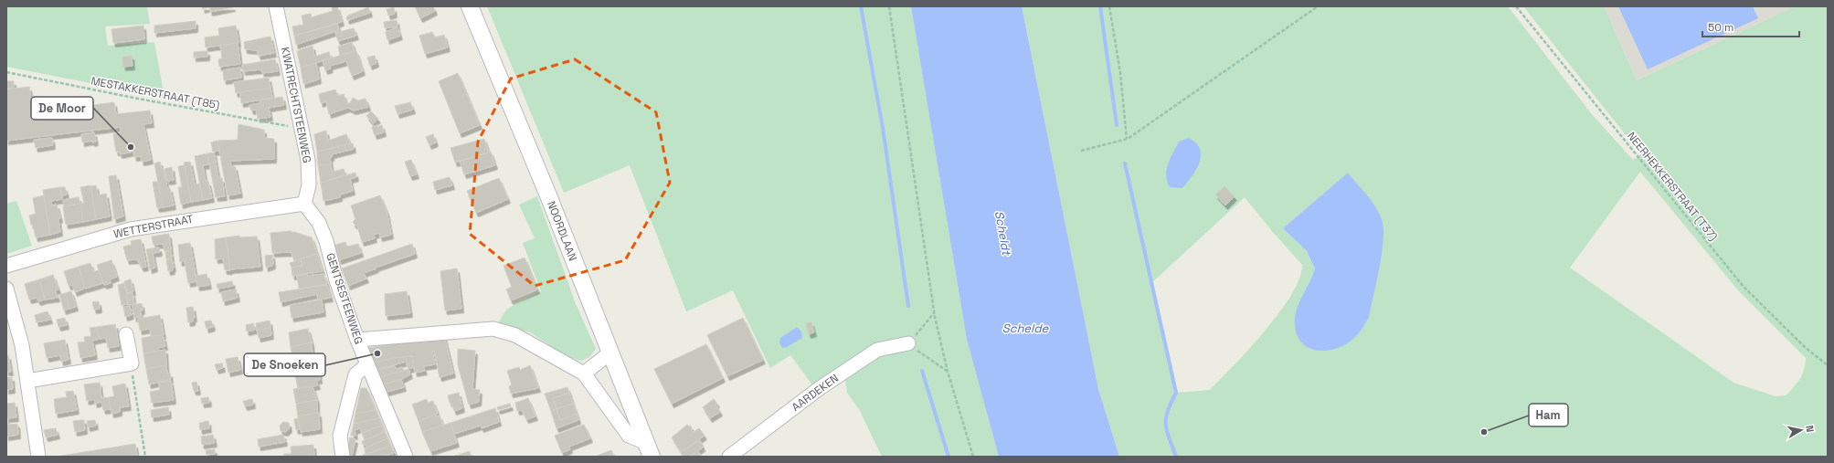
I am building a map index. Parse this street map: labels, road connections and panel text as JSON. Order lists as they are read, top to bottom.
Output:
{
  "streets": {
    "street": [
      "KWATRECHTSTEENWEG",
      "WETTERSTRAAT",
      "NOORDLAAN",
      "GENTSESTEENWEG",
      "AARDEKEN"
    ],
    "path": ["MESTAKKERSTRAAT (T85)", "NEERHEKKERSTRAAT (T37)"]
  },
  "crossings": [
    ["MESTAKKERSTRAAT (T85)", "KWATRECHTSTEENWEG"],
    ["KWATRECHTSTEENWEG", "WETTERSTRAAT"],
    ["KWATRECHTSTEENWEG", "GENTSESTEENWEG"],
    ["WETTERSTRAAT", "GENTSESTEENWEG"]
  ],
  "water": ["Scheldt", "Schelde"],
  "places": ["De Moor", "De Snoeken", "Ham"],
  "scale_bar": "50 m",
  "north": "right"
}
